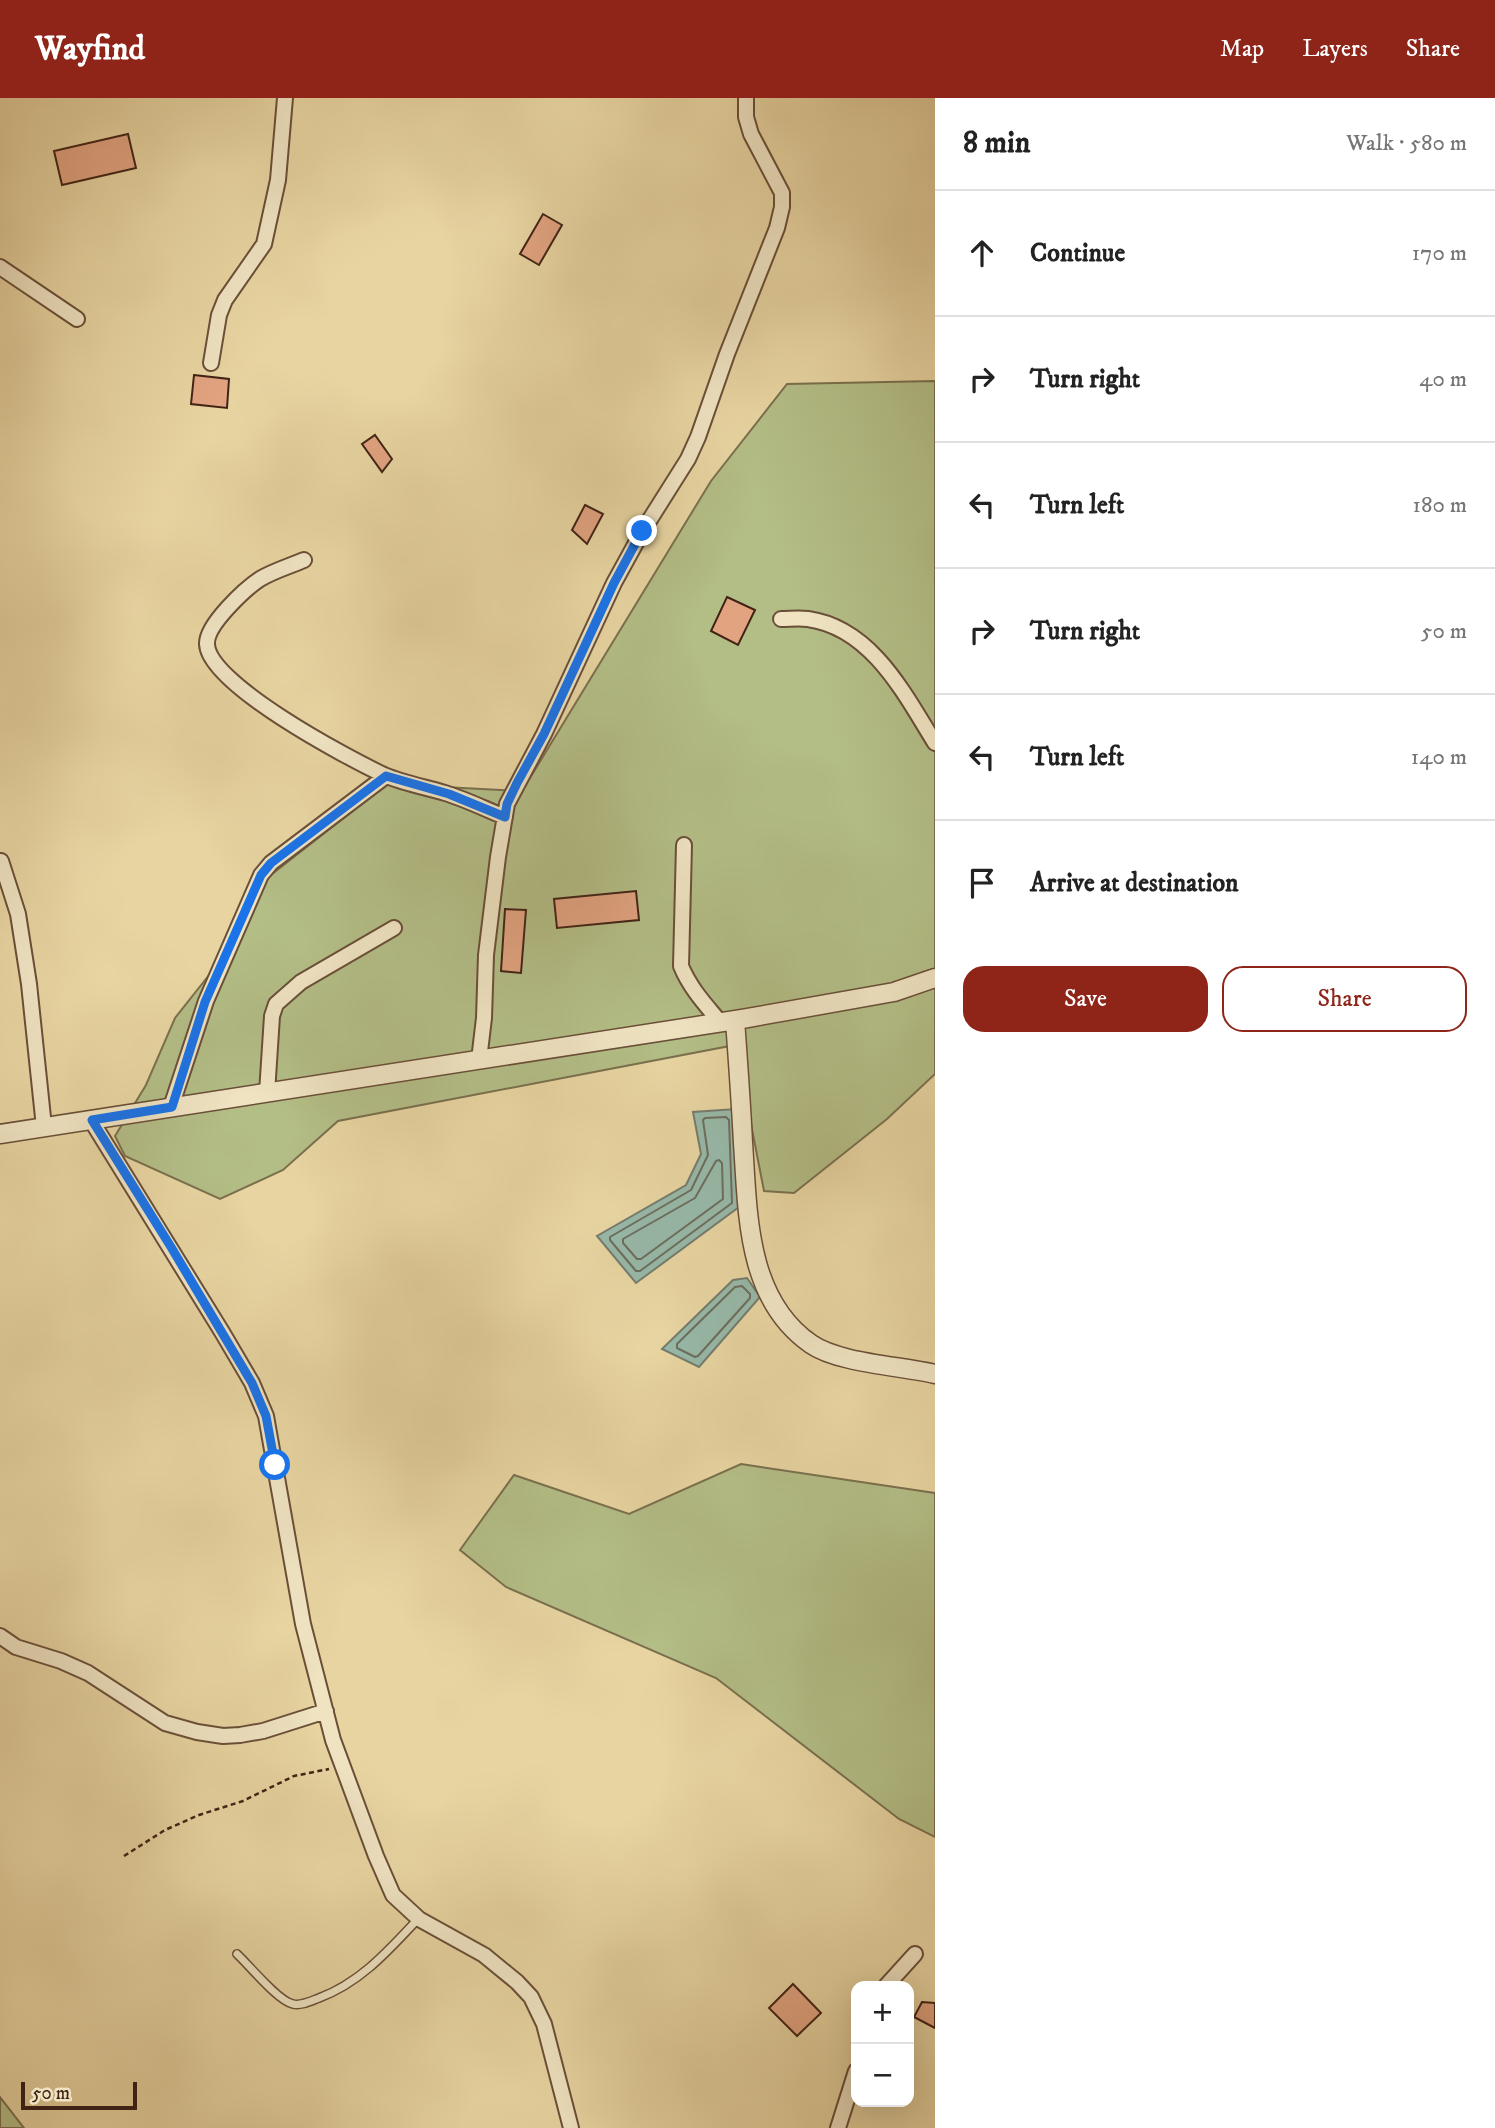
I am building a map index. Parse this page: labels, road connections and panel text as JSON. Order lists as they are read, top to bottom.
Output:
{
  "scale_bar": "50 m",
  "page": {
    "header": "Wayfind",
    "nav": ["Map", "Layers", "Share"],
    "heading": ["8 min", "Walk · 580 m"],
    "list": [
      ["Continue", "170 m"],
      ["Turn right", "40 m"],
      ["Turn left", "180 m"],
      ["Turn right", "50 m"],
      ["Turn left", "140 m"],
      "Arrive at destination"
    ],
    "buttons": ["Save", "Share"],
    "map_buttons": ["+", "−"],
    "scale": "50 m"
  }
}
